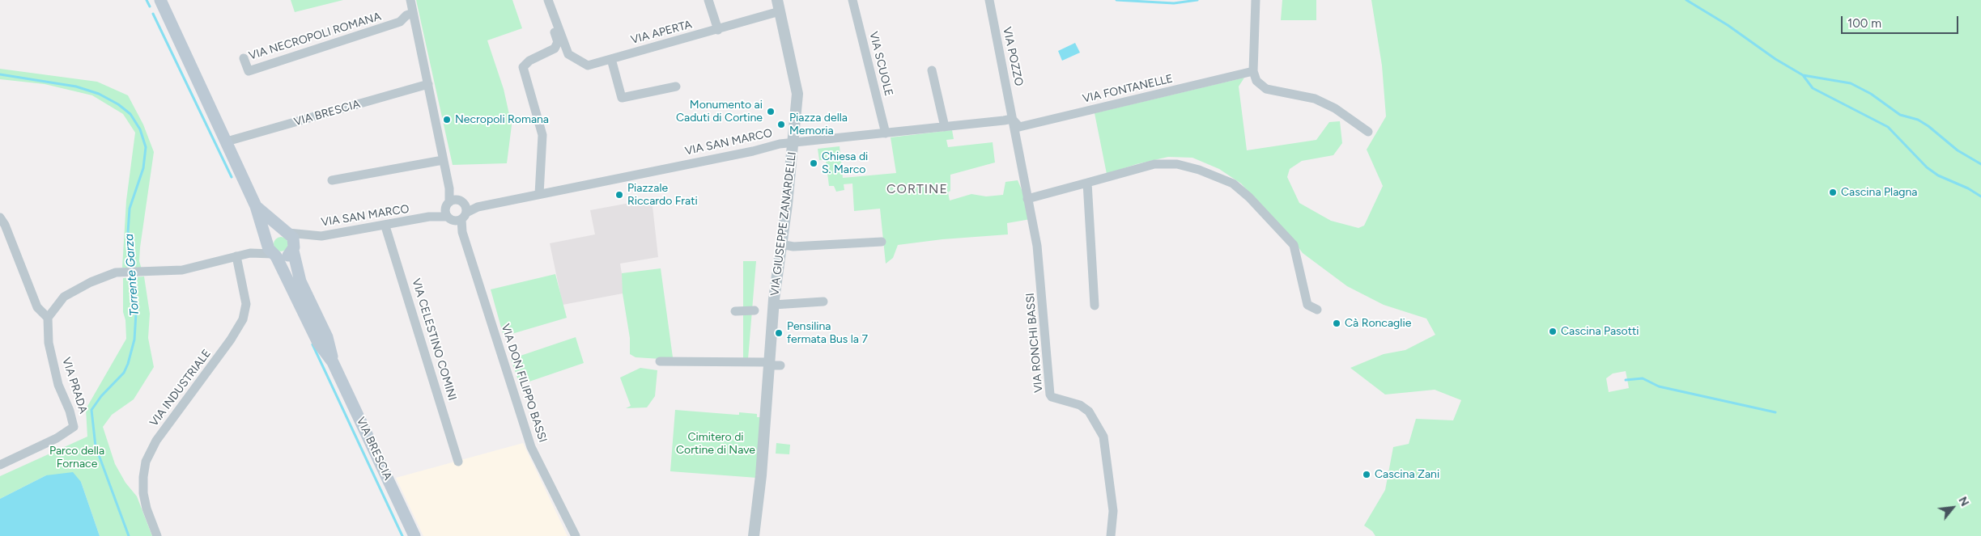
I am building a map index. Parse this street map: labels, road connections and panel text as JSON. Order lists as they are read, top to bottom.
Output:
{
  "streets": {
    "main road": ["VIA BRESCIA"],
    "street": [
      "VIA APERTA",
      "VIA NECROPOLI ROMANA",
      "VIA POZZO",
      "VIA SCUOLE",
      "VIA FONTANELLE",
      "VIA SAN MARCO",
      "VIA GIUSEPPE ZANARDELLI",
      "VIA CELESTINO COMINI",
      "VIA RONCHI BASSI",
      "VIA DON FILIPPO BASSI",
      "VIA PRADA",
      "VIA INDUSTRIALE"
    ]
  },
  "crossings": [
    ["VIA APERTA", "VIA GIUSEPPE ZANARDELLI"],
    ["VIA POZZO", "VIA FONTANELLE"],
    ["VIA POZZO", "VIA SAN MARCO"],
    ["VIA POZZO", "VIA RONCHI BASSI"],
    ["VIA SCUOLE", "VIA SAN MARCO"],
    ["VIA FONTANELLE", "VIA SAN MARCO"],
    ["VIA FONTANELLE", "VIA RONCHI BASSI"],
    ["VIA BRESCIA", "VIA SAN MARCO"],
    ["VIA SAN MARCO", "VIA GIUSEPPE ZANARDELLI"],
    ["VIA SAN MARCO", "VIA CELESTINO COMINI"],
    ["VIA SAN MARCO", "VIA RONCHI BASSI"],
    ["VIA SAN MARCO", "VIA DON FILIPPO BASSI"]
  ],
  "districts": ["CORTINE"],
  "water": ["Torrente Garza"],
  "parks": ["Cimitero di Cortine di Nave", "Parco della Fornace"],
  "places": [
    "Monumento ai Caduti di Cortine",
    "Necropoli Romana",
    "Piazza della Memoria",
    "Chiesa di S. Marco",
    "Cascina Plagna",
    "Piazzale Riccardo Frati",
    "Cà Roncaglie",
    "Cascina Pasotti",
    "Pensilina fermata Bus la 7",
    "Cascina Zani"
  ],
  "scale_bar": "100 m",
  "north": "top right"
}
